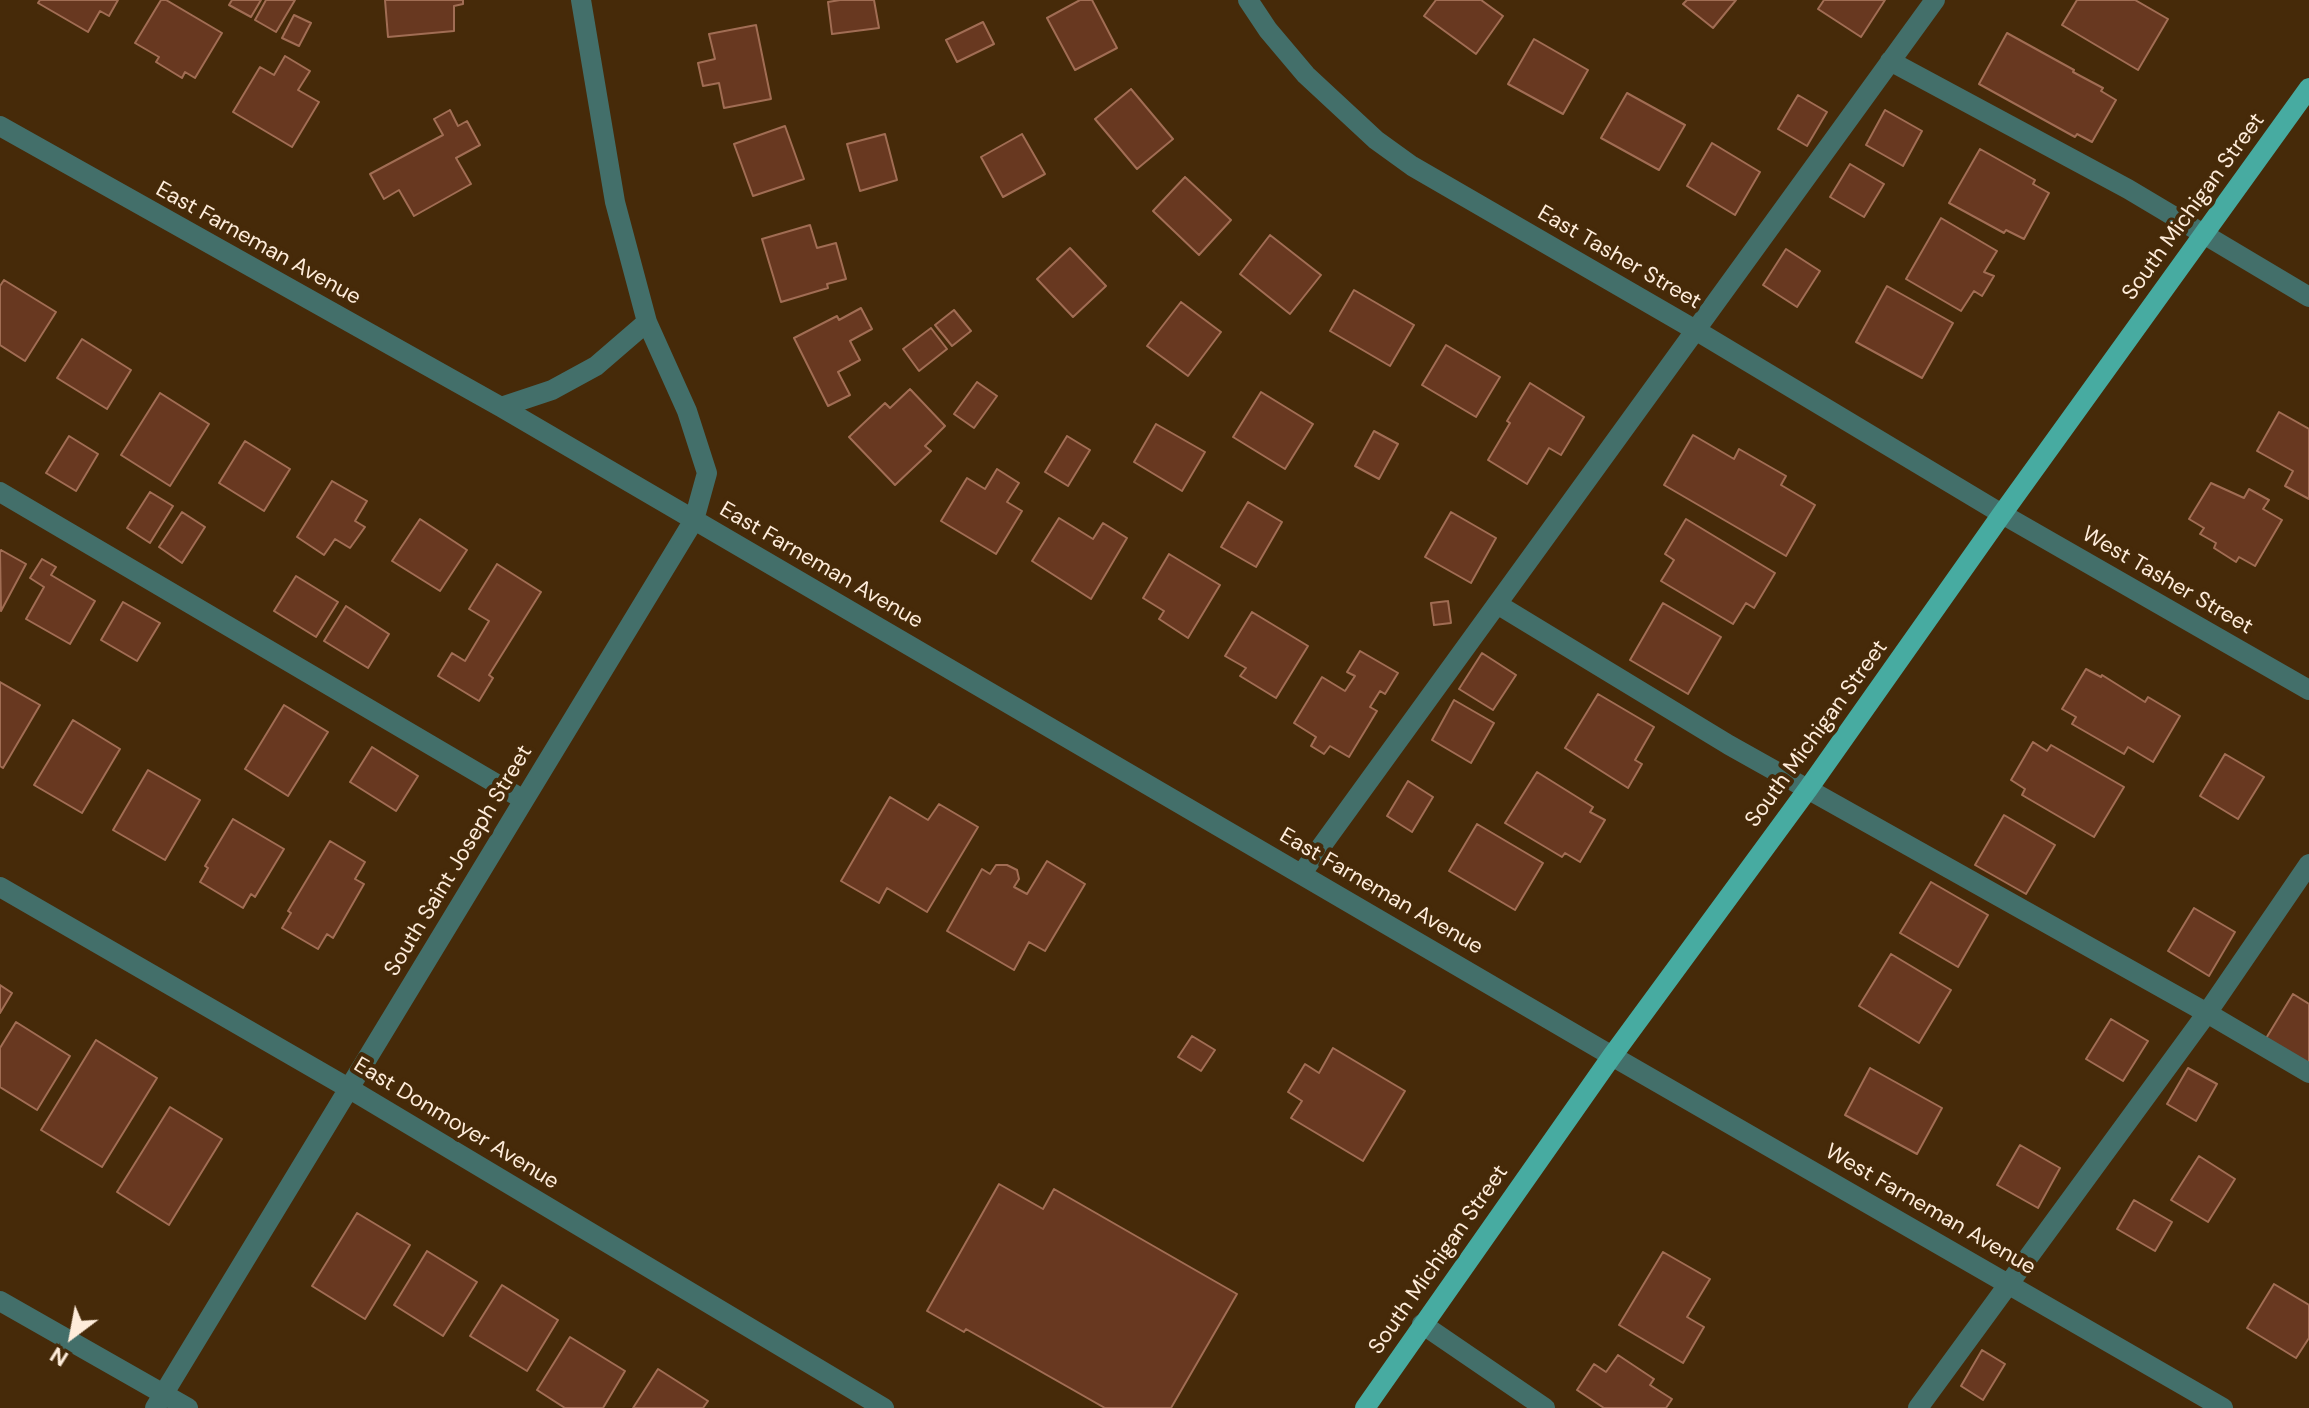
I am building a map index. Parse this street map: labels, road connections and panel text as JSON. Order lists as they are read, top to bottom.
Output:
{
  "streets": {
    "main road": ["South Michigan Street"],
    "street": [
      "East Farneman Avenue",
      "East Tasher Street",
      "West Tasher Street",
      "South Saint Joseph Street",
      "East Donmoyer Avenue",
      "West Farneman Avenue"
    ]
  },
  "crossings": [
    ["South Michigan Street", "East Farneman Avenue"],
    ["South Michigan Street", "East Tasher Street"],
    ["South Michigan Street", "West Tasher Street"],
    ["South Michigan Street", "West Farneman Avenue"],
    ["East Farneman Avenue", "South Saint Joseph Street"],
    ["East Farneman Avenue", "West Farneman Avenue"],
    ["East Tasher Street", "West Tasher Street"],
    ["South Saint Joseph Street", "East Donmoyer Avenue"]
  ],
  "north": "bottom left"
}
